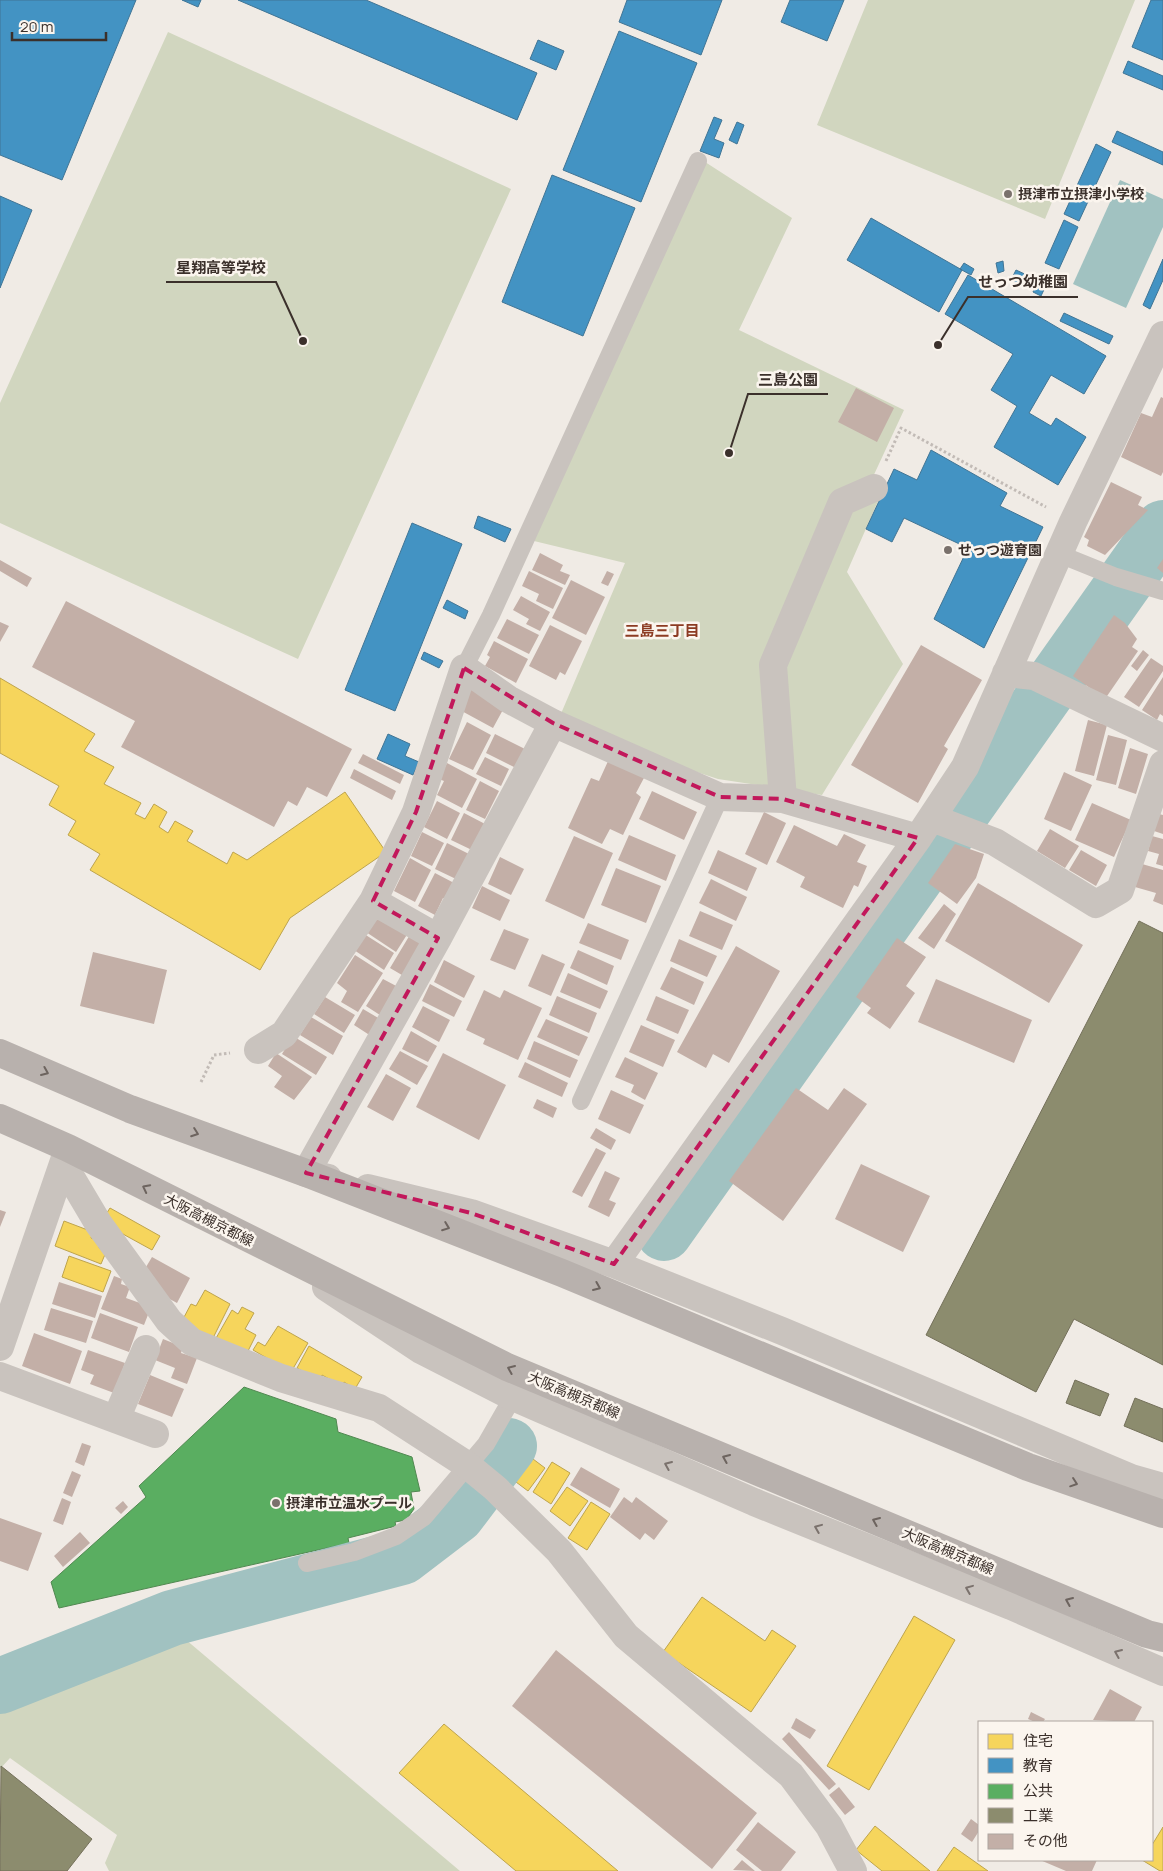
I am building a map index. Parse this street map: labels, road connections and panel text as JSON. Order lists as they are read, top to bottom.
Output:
{
  "streets": {
    "main road": ["大阪高槻京都線"]
  },
  "districts": ["三島三丁目"],
  "places": [
    "摂津市立摂津小学校",
    "星翔高等学校",
    "せっつ幼稚園",
    "三島公園",
    "せっつ遊育園",
    "摂津市立温水プール"
  ],
  "legend": [
    "住宅",
    "教育",
    "公共",
    "工業",
    "その他"
  ],
  "scale_bar": "20 m"
}
